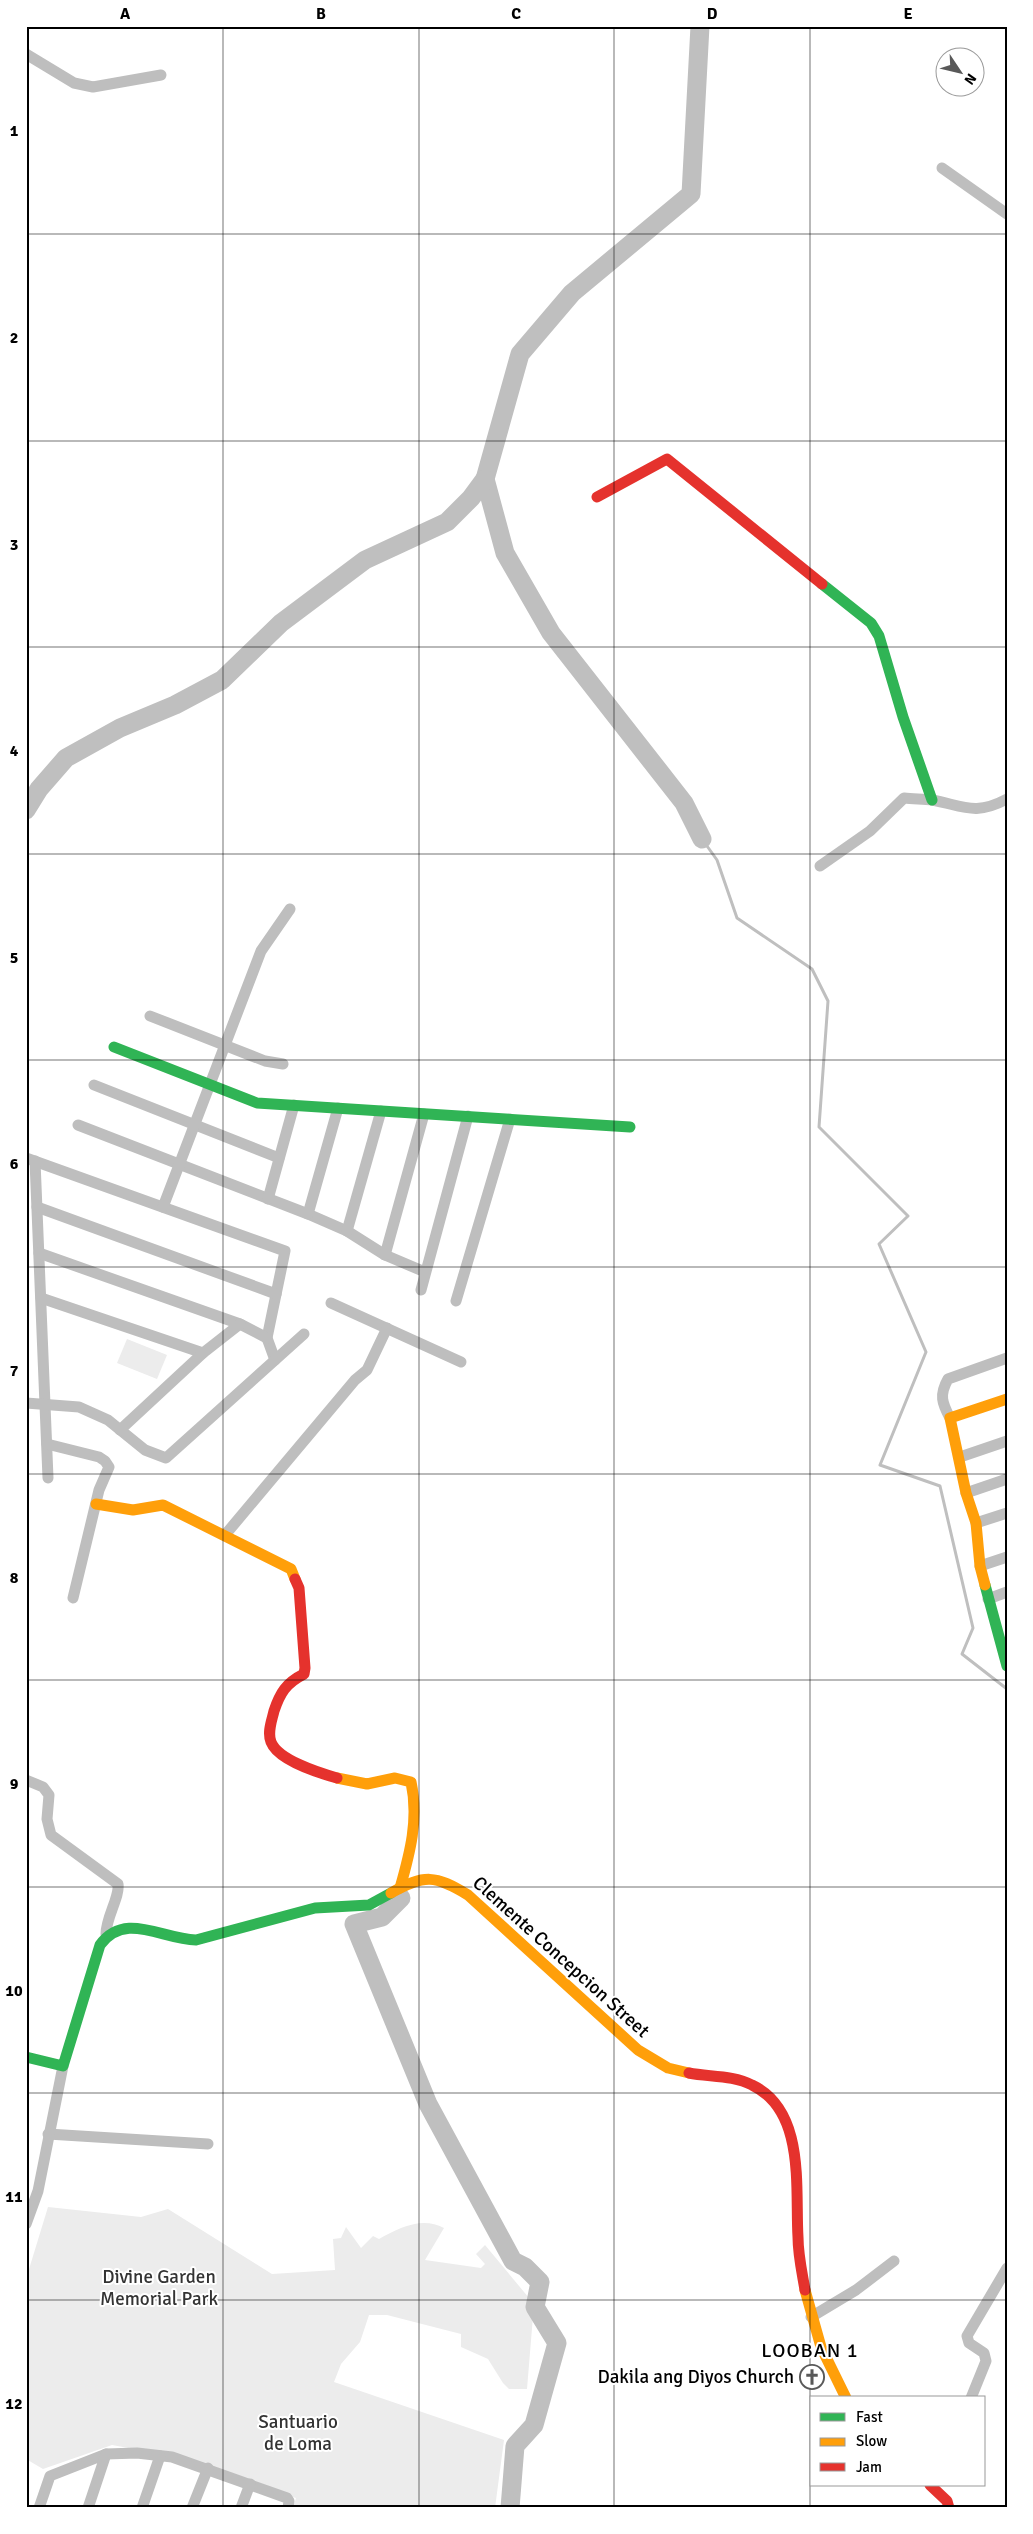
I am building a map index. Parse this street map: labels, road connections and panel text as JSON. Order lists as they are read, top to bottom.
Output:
{
  "streets": {
    "street": ["Clemente Concepcion Street"]
  },
  "districts": ["LOOBAN 1"],
  "parks": ["Divine Garden Memorial Park", "Santuario de Loma"],
  "places": {
    "church": ["Dakila ang Diyos Church"]
  },
  "legend": ["Fast", "Slow", "Jam"],
  "north": "bottom right",
  "grid": {
    "columns": [
      "A",
      "B",
      "C",
      "D",
      "E"
    ],
    "rows": [
      "1",
      "2",
      "3",
      "4",
      "5",
      "6",
      "7",
      "8",
      "9",
      "10",
      "11",
      "12"
    ]
  }
}
